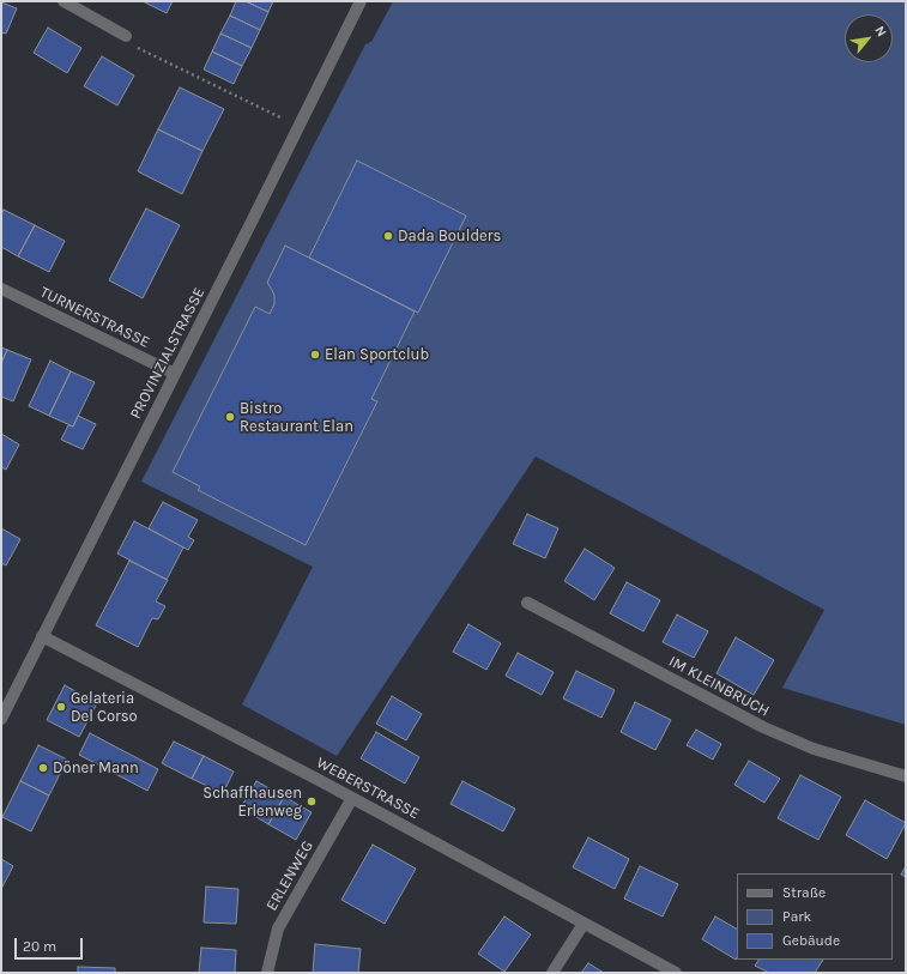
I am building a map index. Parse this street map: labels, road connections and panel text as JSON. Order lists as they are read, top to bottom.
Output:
{
  "streets": {
    "street": [
      "TURNERSTRASSE",
      "PROVINZIALSTRASSE",
      "IM KLEINBRUCH",
      "WEBERSTRASSE",
      "ERLENWEG"
    ]
  },
  "crossings": [
    ["TURNERSTRASSE", "PROVINZIALSTRASSE"],
    ["PROVINZIALSTRASSE", "WEBERSTRASSE"],
    ["WEBERSTRASSE", "ERLENWEG"]
  ],
  "places": [
    "Dada Boulders",
    "Elan Sportclub",
    "Bistro Restaurant Elan",
    "Gelateria Del Corso",
    "Döner Mann",
    "Schaffhausen Erlenweg"
  ],
  "legend": ["Straße", "Park", "Gebäude"],
  "scale_bar": "20 m",
  "north": "top right"
}
